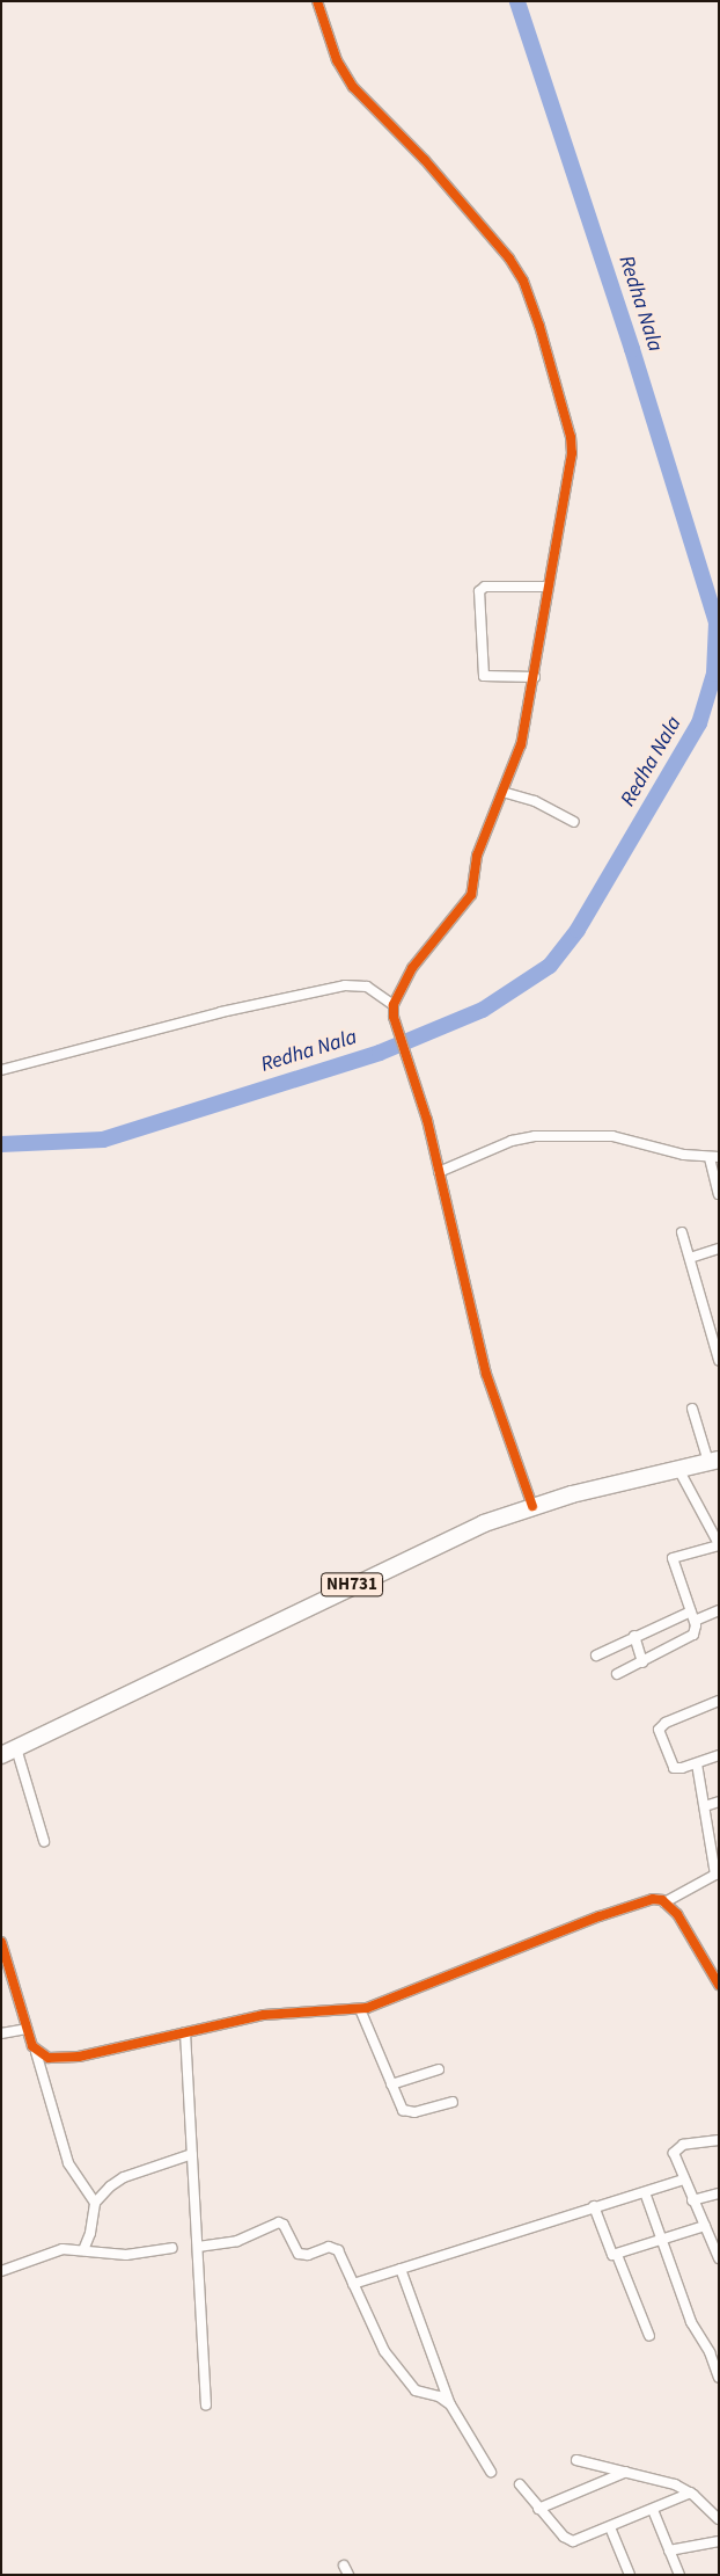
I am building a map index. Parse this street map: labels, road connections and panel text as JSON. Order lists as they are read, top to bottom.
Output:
{
  "streets": {
    "highway": ["NH731"]
  },
  "water": ["Redha Nala"]
}
